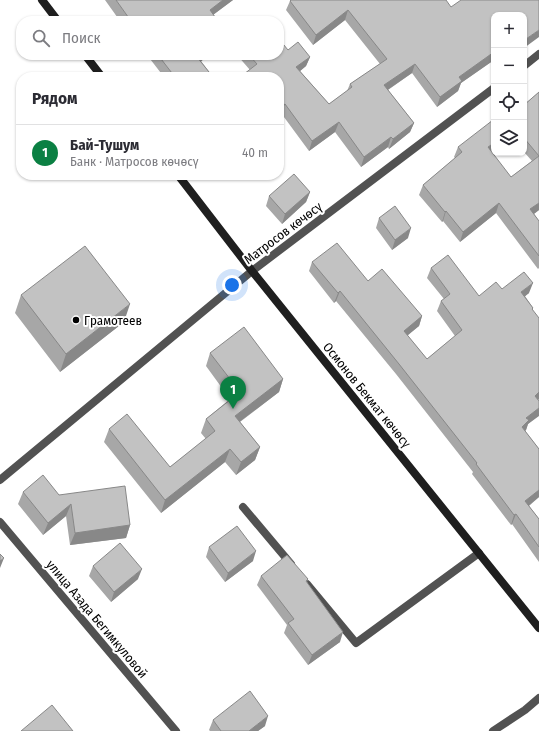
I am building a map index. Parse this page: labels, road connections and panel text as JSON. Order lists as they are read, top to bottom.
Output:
{
  "streets": {
    "main road": ["Осмонов Бекмат көчөсү"],
    "street": ["Матросов көчөсү", "улица Азада Бегимкуловой"]
  },
  "crossings": [
    ["Матросов көчөсү", "Осмонов Бекмат көчөсү"]
  ],
  "places": ["Грамотеев"],
  "page": {
    "map_buttons": ["+", "−"],
    "search": "Поиск",
    "heading": "Рядом",
    "list": [
      {
        "mark": "1",
        "name": "Бай-Тушум",
        "note": "Банк · Матросов көчөсү",
        "value": "40 m"
      }
    ],
    "pins": "1"
  }
}
